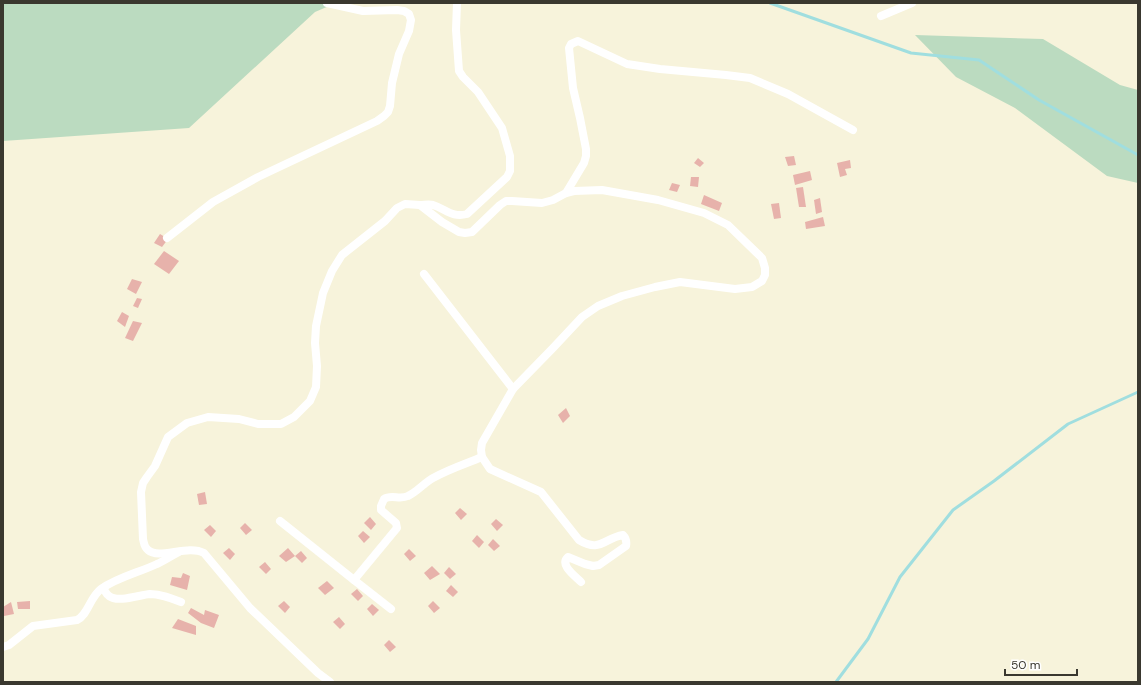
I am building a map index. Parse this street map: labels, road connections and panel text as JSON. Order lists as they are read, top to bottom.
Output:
{
  "scale_bar": "50 m"
}
